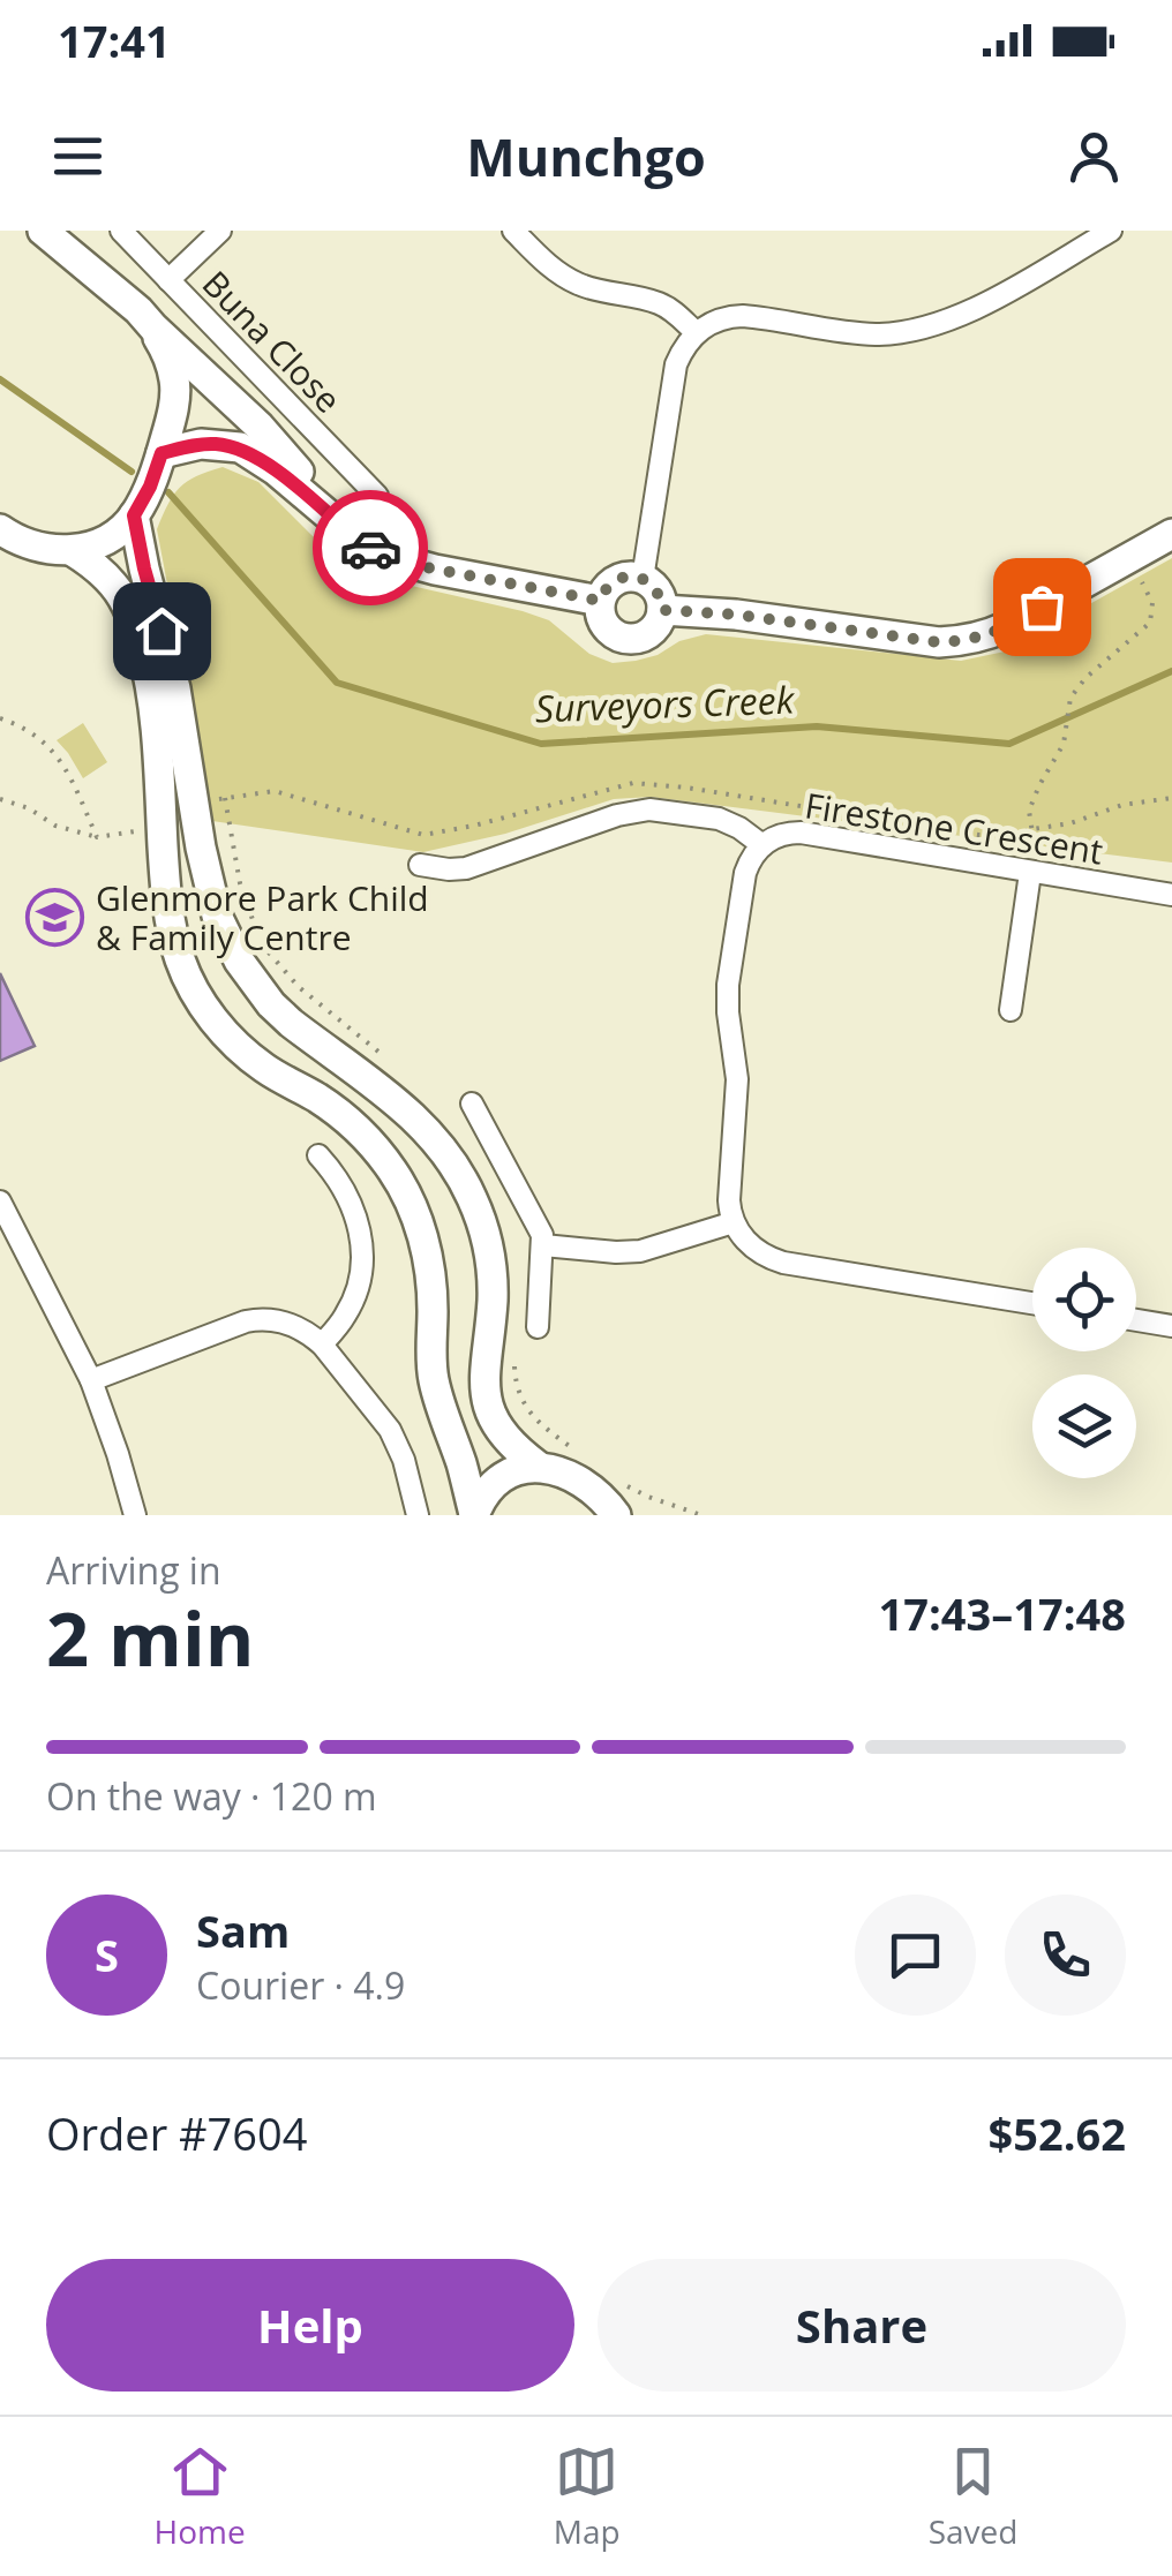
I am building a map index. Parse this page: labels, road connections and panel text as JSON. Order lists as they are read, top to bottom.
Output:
{
  "streets": {
    "street": ["Buna Close", "Firestone Crescent"]
  },
  "water": ["Surveyors Creek"],
  "places": {
    "school or university": ["Glenmore Park Child & Family Centre"]
  },
  "page": {
    "status": "17:41",
    "header": "Munchgo",
    "heading": ["2 min", "Arriving in", "17:43–17:48"],
    "panel": [
      "Sam",
      "Courier · 4.9",
      "Order #7604",
      "$52.62"
    ],
    "bar": "On the way · 120 m",
    "round": "S",
    "buttons": ["Help", "Share"],
    "tabs": ["Home", "Map", "Saved"]
  }
}
